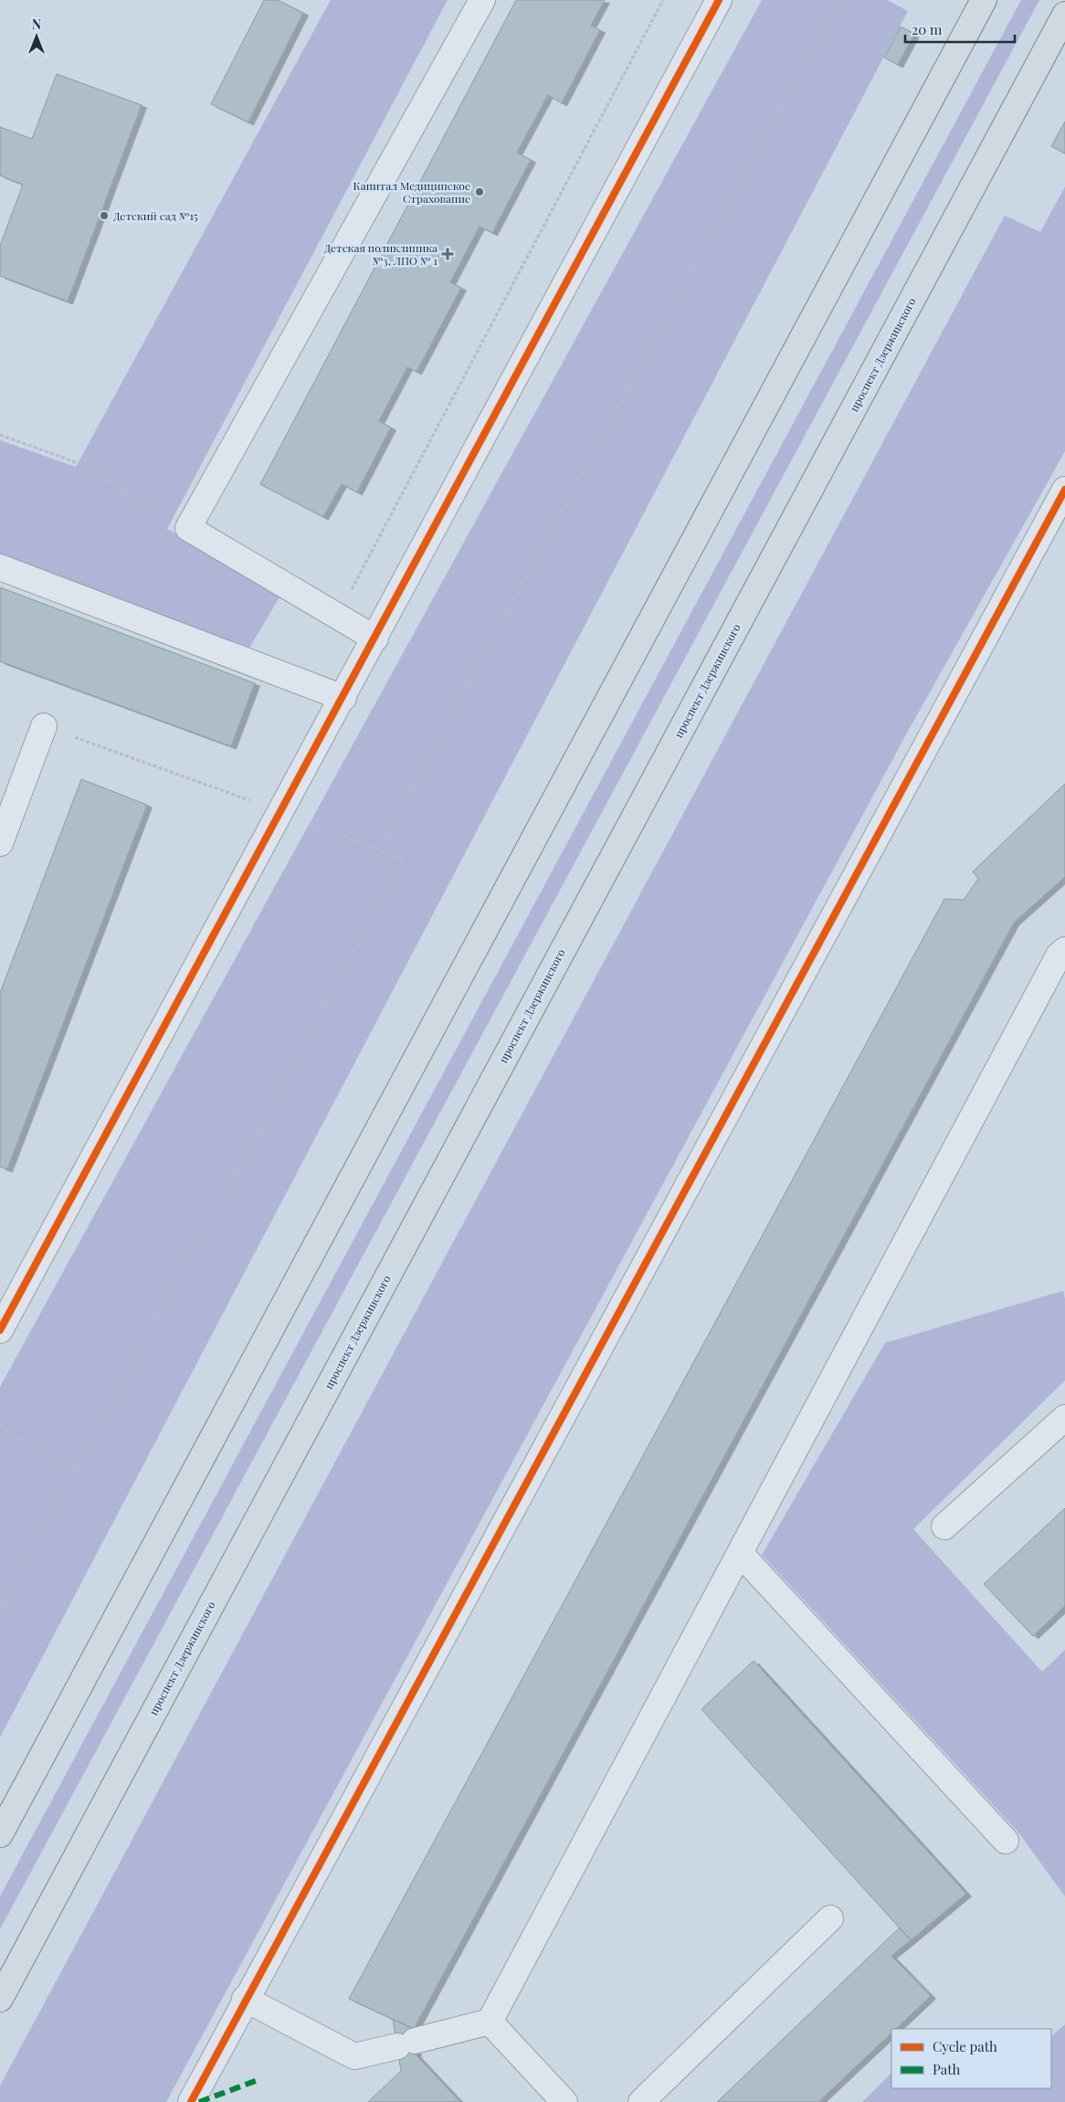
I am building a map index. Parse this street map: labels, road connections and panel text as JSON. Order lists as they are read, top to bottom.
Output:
{
  "streets": {
    "main road": ["проспект Дзержинского"]
  },
  "places": {
    "other": ["Капитал Медицинское Страхование", "Детский сад №15"],
    "health": ["Детская поликлиника №3, ЛПО № 1"]
  },
  "legend": ["Cycle path", "Path"],
  "scale_bar": "20 m",
  "north": "top"
}
